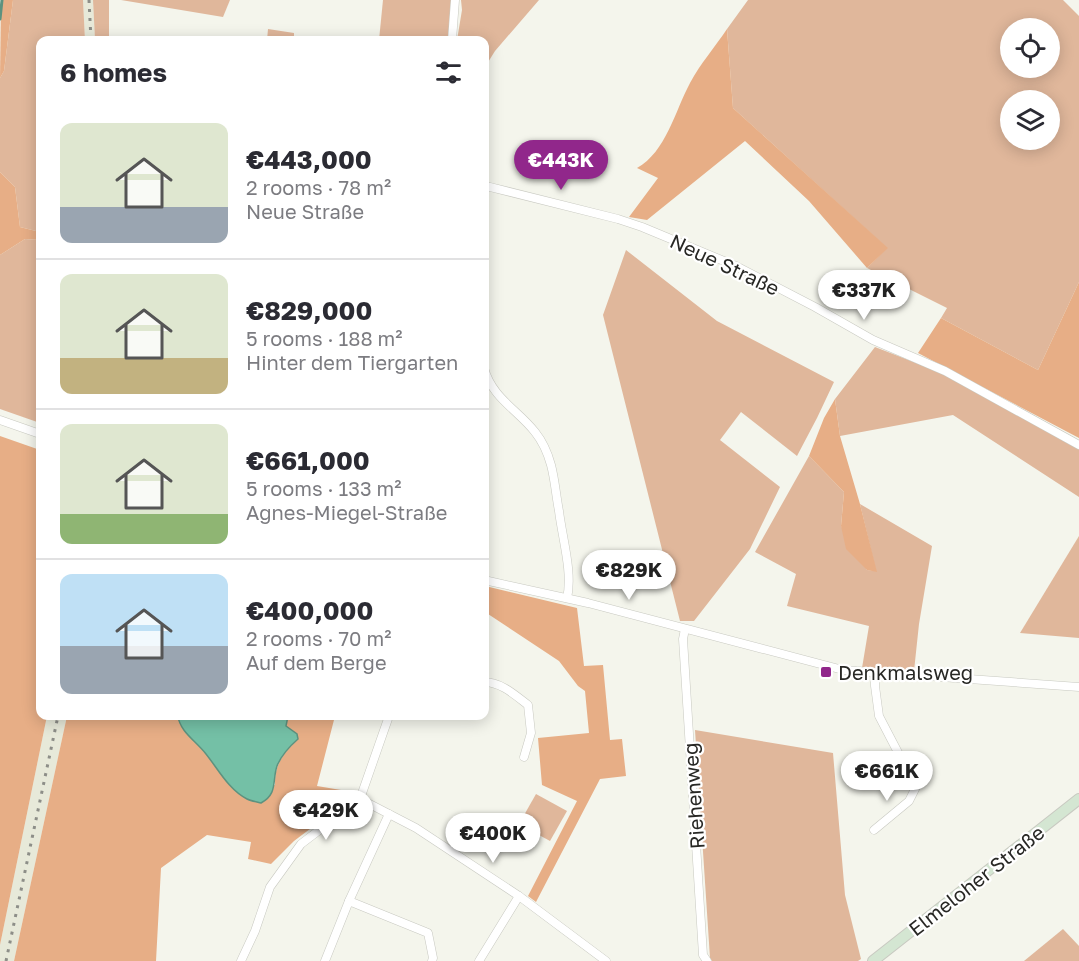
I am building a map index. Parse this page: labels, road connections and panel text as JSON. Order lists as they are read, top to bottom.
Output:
{
  "streets": {
    "street": ["Neue Straße", "Riehenweg", "Elmeloher Straße"]
  },
  "places": {
    "transit": ["Denkmalsweg"]
  },
  "page": {
    "heading": "6 homes",
    "list": [
      {
        "name": "€443,000",
        "note": "2 rooms · 78 m² · Neue Straße"
      },
      {
        "name": "€829,000",
        "note": "5 rooms · 188 m² · Hinter dem Tiergarten"
      },
      {
        "name": "€661,000",
        "note": "5 rooms · 133 m² · Agnes-Miegel-Straße"
      },
      {
        "name": "€400,000",
        "note": "2 rooms · 70 m² · Auf dem Berge"
      }
    ],
    "price": [
      "€443K",
      "€337K",
      "€829K",
      "€661K",
      "€429K",
      "€400K"
    ]
  }
}
